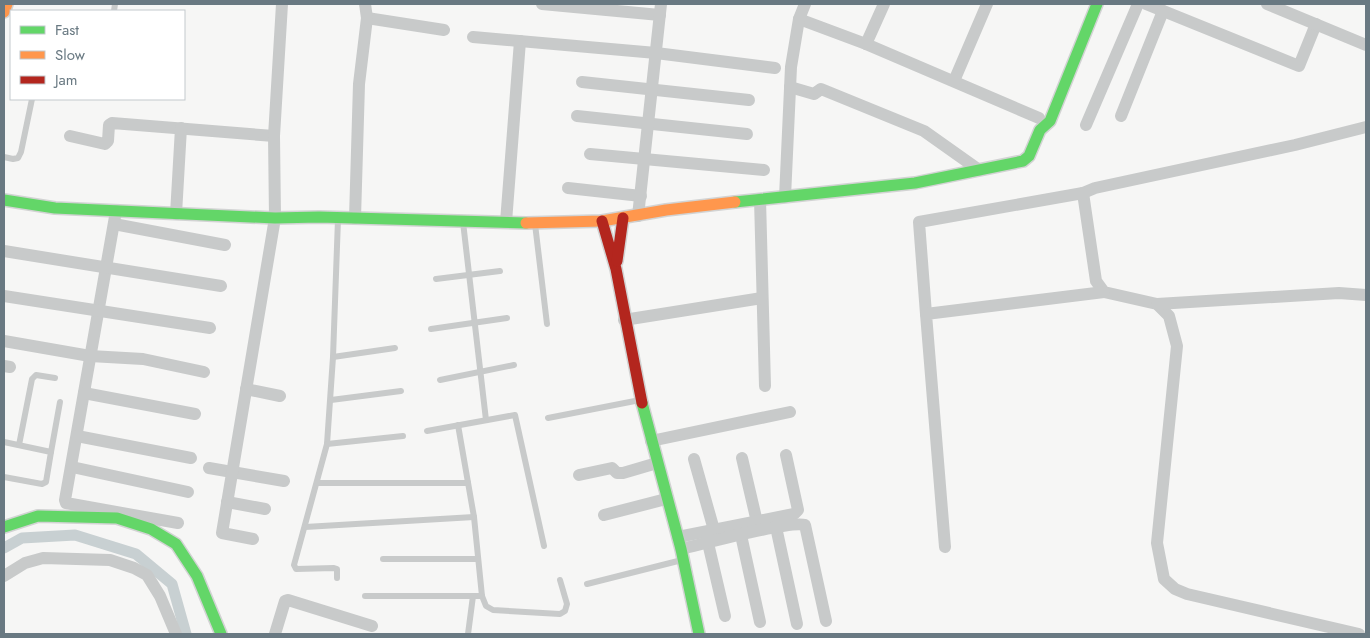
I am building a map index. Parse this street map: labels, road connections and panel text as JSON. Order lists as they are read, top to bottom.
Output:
{
  "legend": ["Fast", "Slow", "Jam"]
}
